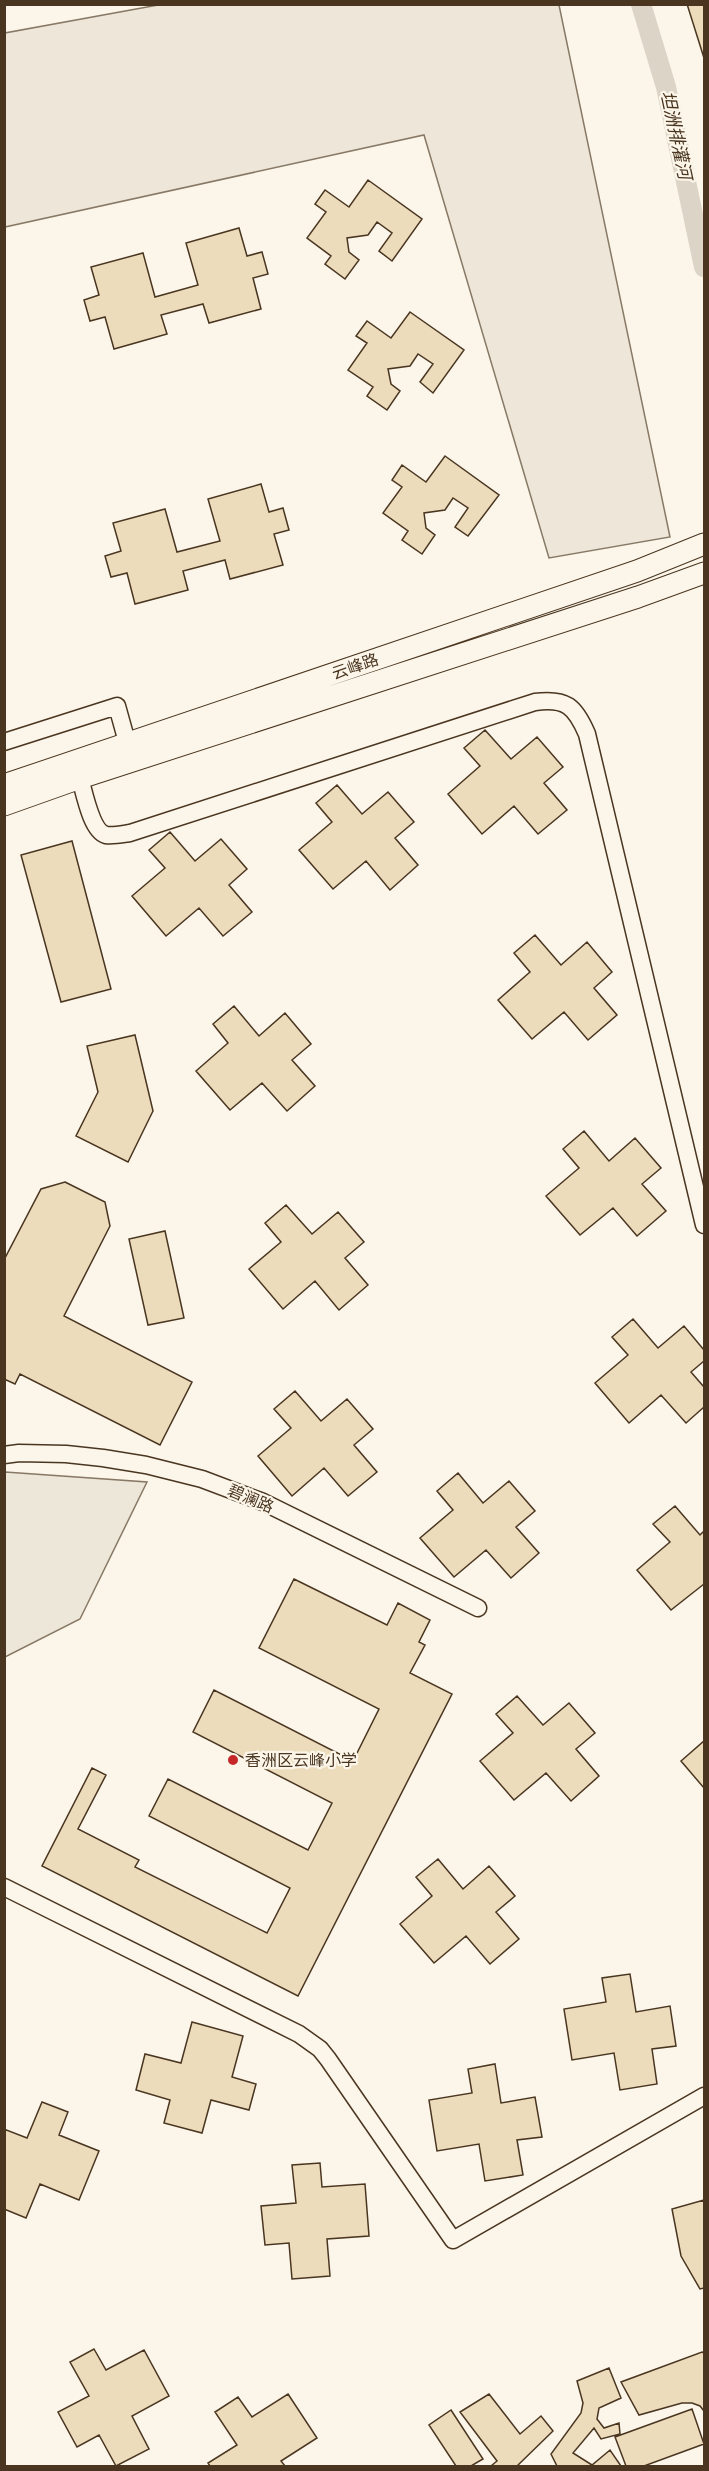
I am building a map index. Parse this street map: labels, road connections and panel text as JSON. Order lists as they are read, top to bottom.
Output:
{
  "streets": {
    "street": ["云峰路", "碧澜路"]
  },
  "water": ["坦洲排灌河"],
  "places": ["香洲区云峰小学"]
}
